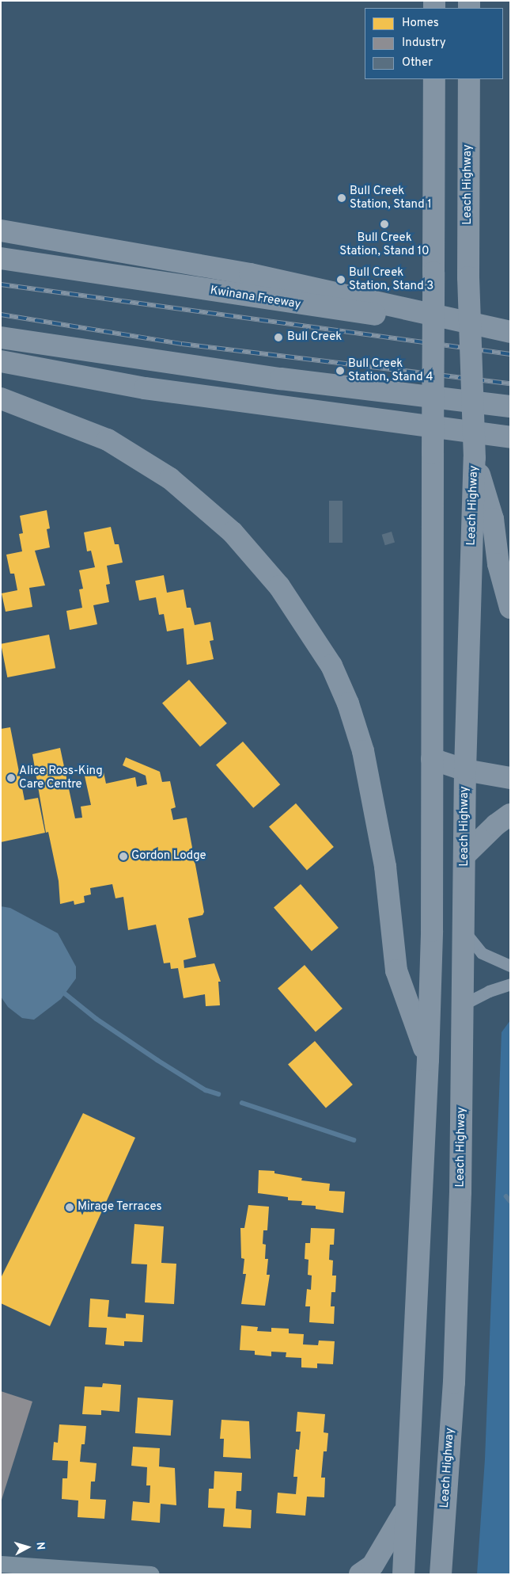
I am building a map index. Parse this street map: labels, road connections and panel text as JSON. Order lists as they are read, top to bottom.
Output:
{
  "streets": {
    "highway": ["Leach Highway", "Kwinana Freeway"]
  },
  "places": [
    "Bull Creek Station, Stand 1",
    "Bull Creek Station, Stand 10",
    "Bull Creek Station, Stand 3",
    "Bull Creek",
    "Bull Creek Station, Stand 4",
    "Alice Ross-King Care Centre",
    "Gordon Lodge",
    "Mirage Terraces"
  ],
  "legend": ["Homes", "Industry", "Other"],
  "north": "right"
}
